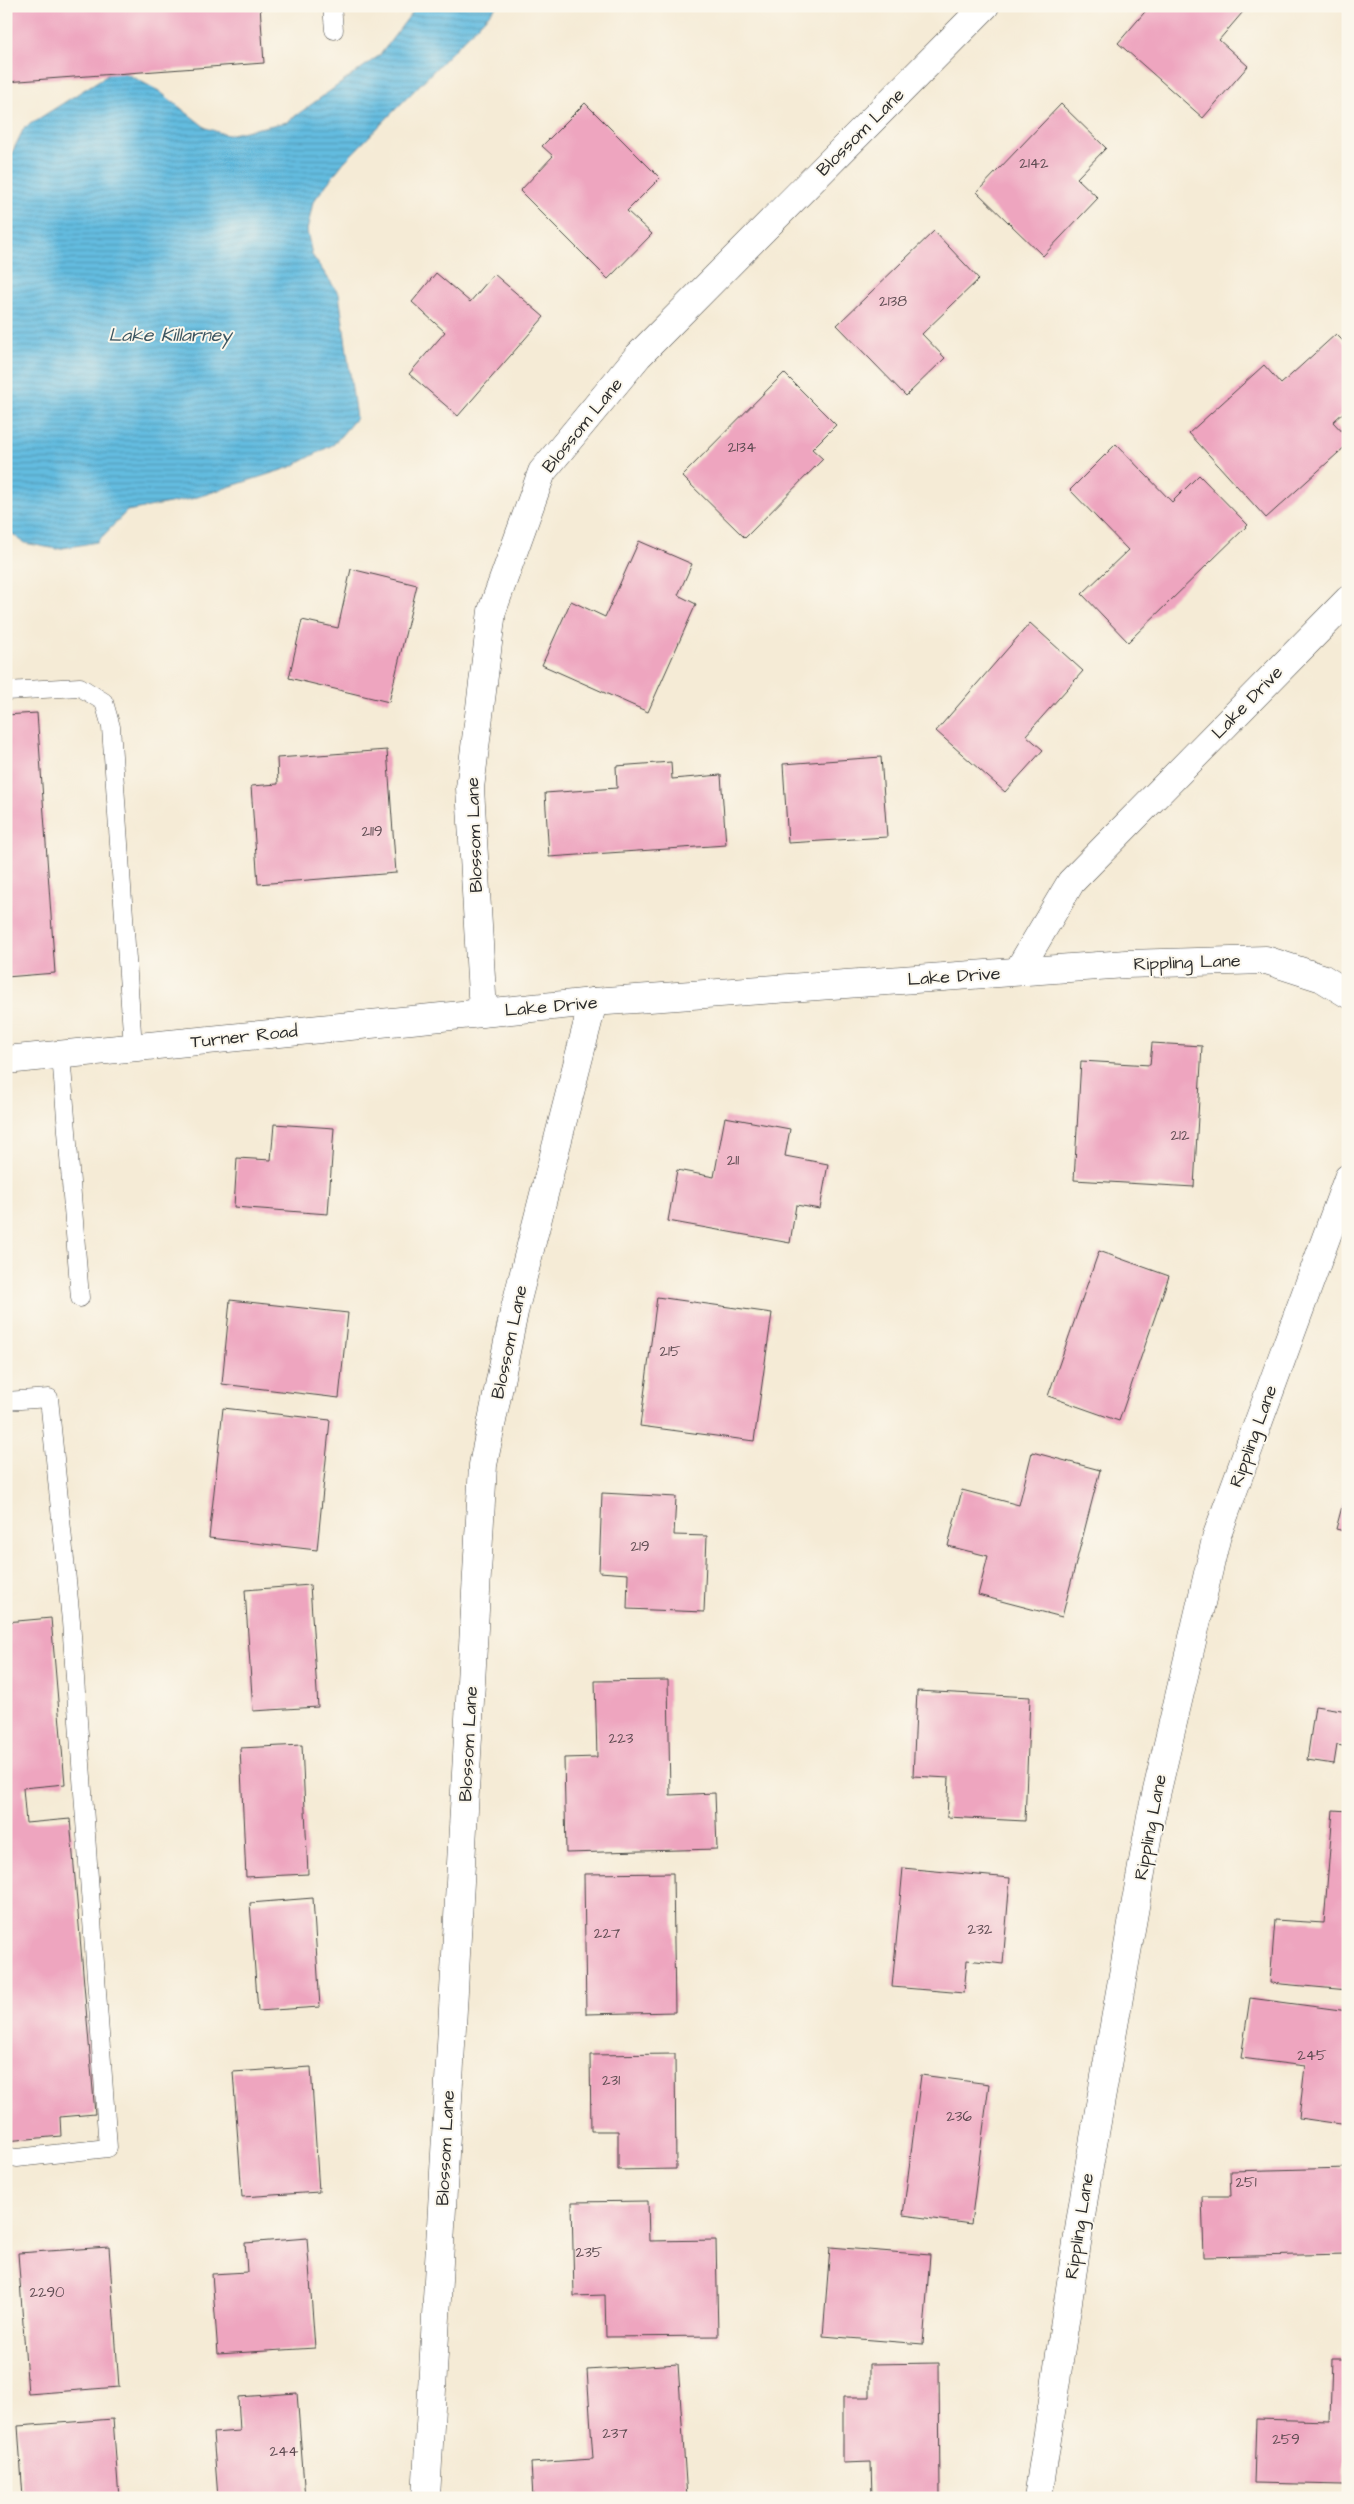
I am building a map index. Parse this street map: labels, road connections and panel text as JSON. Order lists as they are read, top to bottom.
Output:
{
  "streets": {
    "street": [
      "Blossom Lane",
      "Lake Drive",
      "Rippling Lane",
      "Turner Road"
    ]
  },
  "crossings": [
    ["Blossom Lane", "Lake Drive"],
    ["Blossom Lane", "Turner Road"],
    ["Lake Drive", "Rippling Lane"],
    ["Lake Drive", "Turner Road"]
  ],
  "water": ["Lake Killarney"],
  "house_numbers": [
    "2142",
    "2138",
    "2134",
    "2119",
    "212",
    "211",
    "215",
    "219",
    "223",
    "232",
    "227",
    "245",
    "231",
    "236",
    "251",
    "235",
    "2290",
    "237",
    "259",
    "244"
  ]
}
